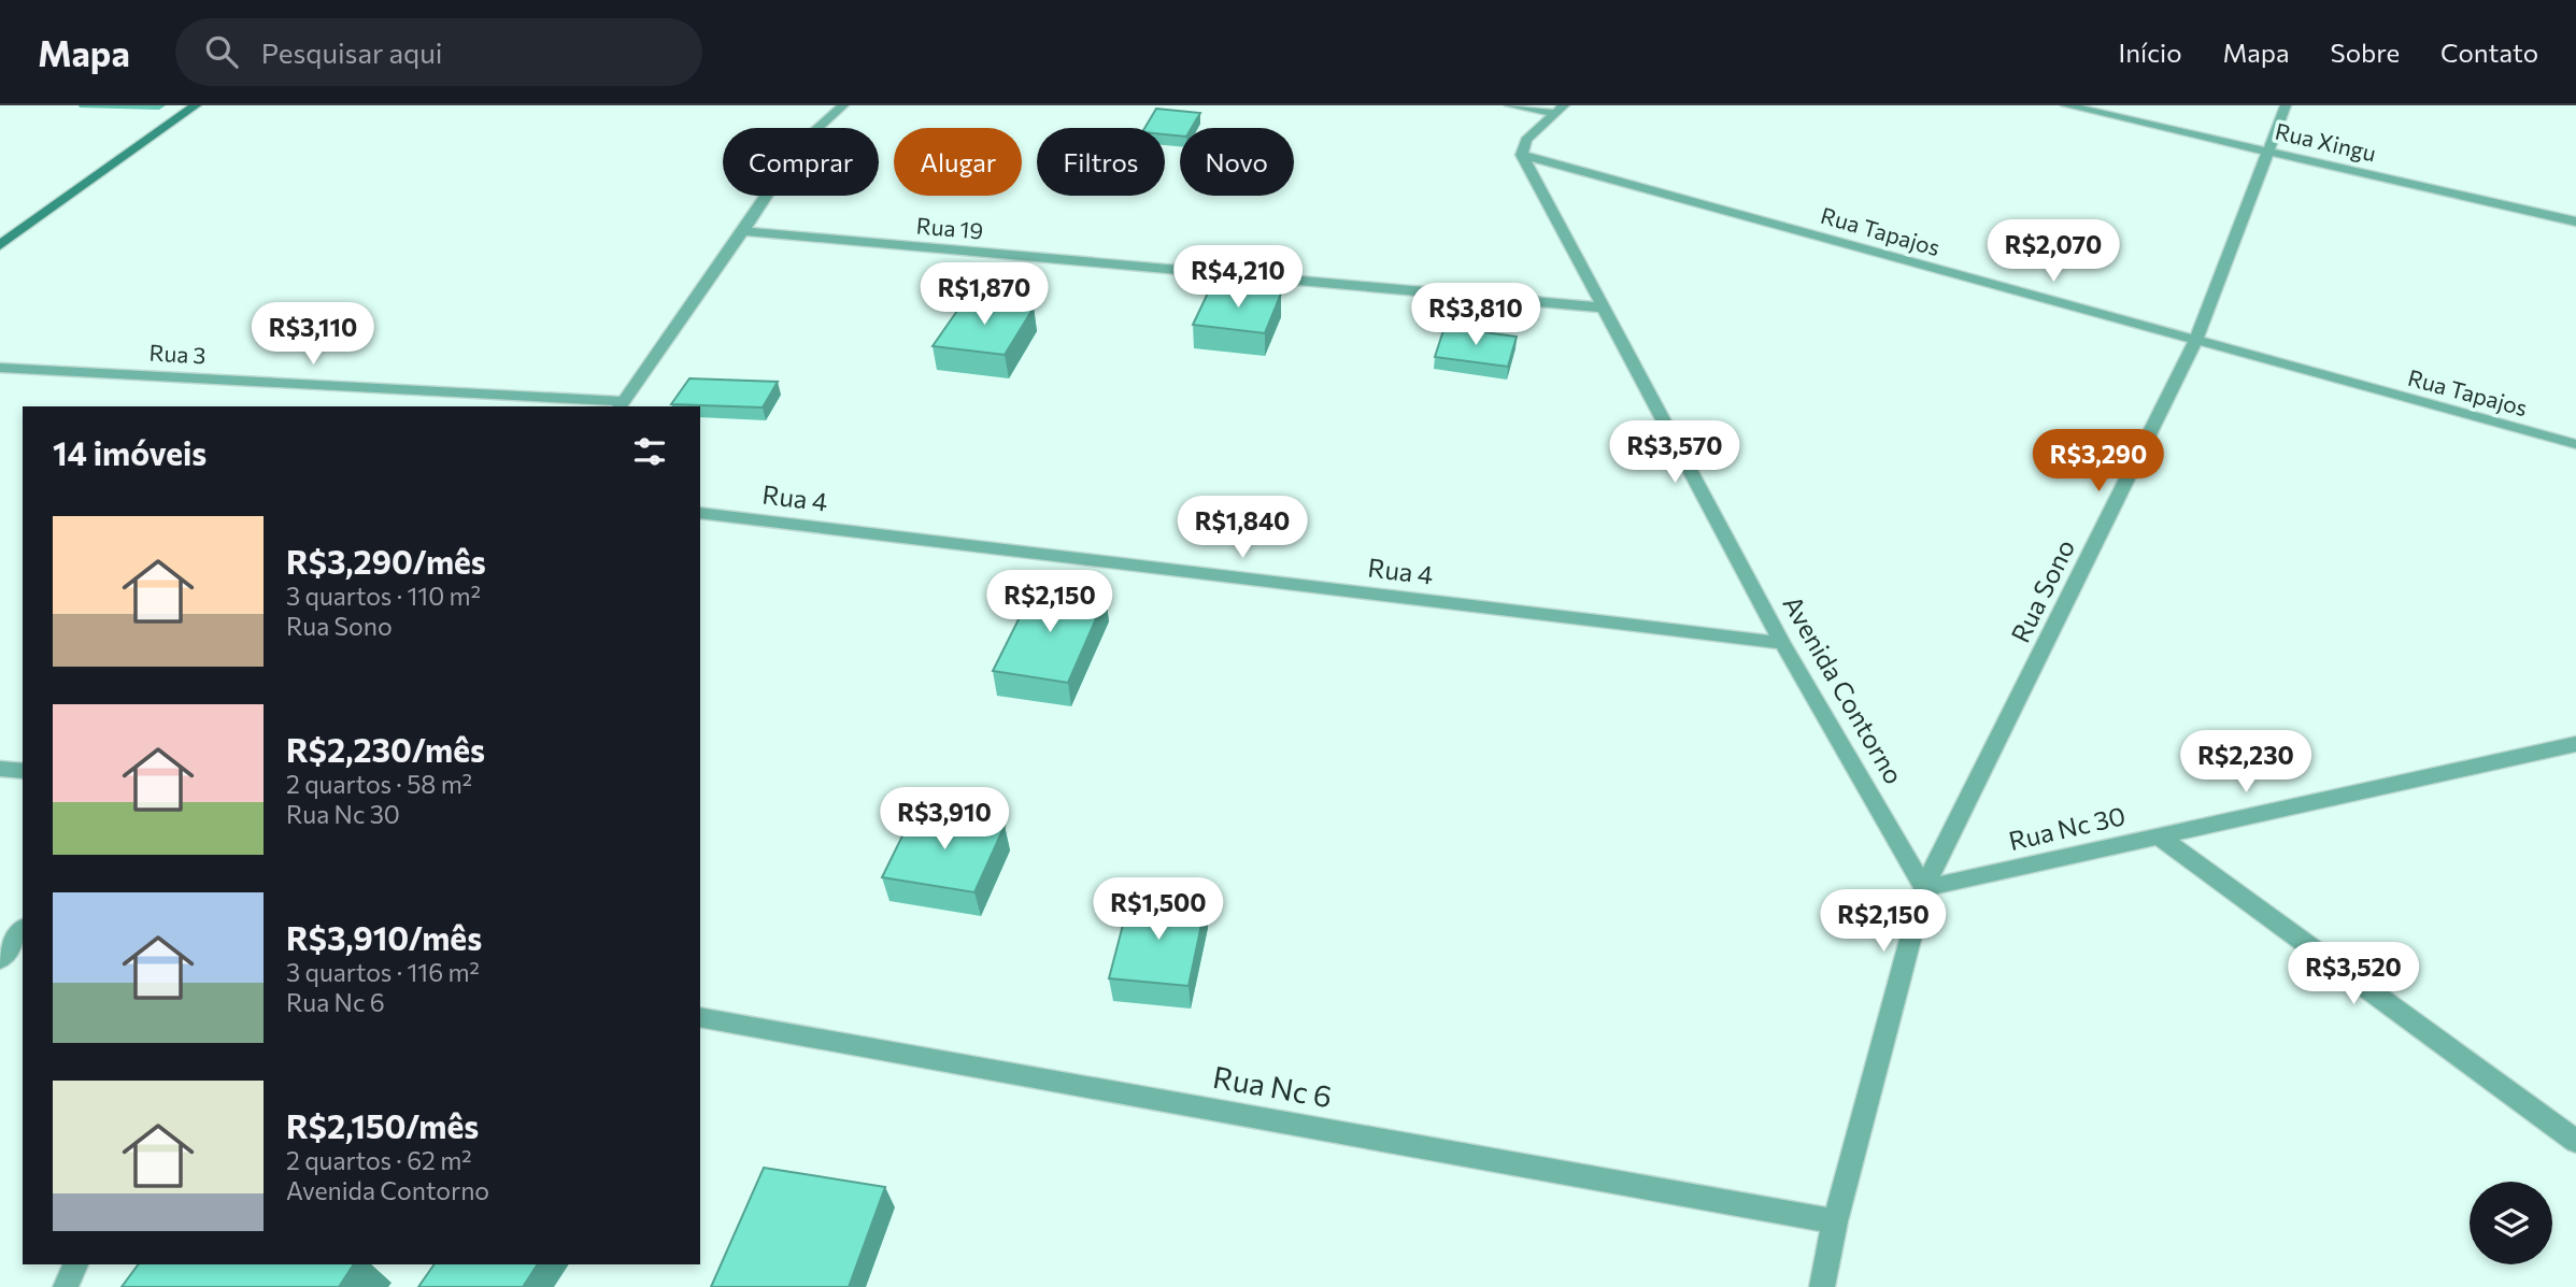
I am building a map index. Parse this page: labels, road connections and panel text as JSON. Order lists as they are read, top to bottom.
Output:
{
  "streets": {
    "street": [
      "Rua Xingu",
      "Rua 19",
      "Rua Tapajos",
      "Rua 3",
      "Rua 4",
      "Rua Sono",
      "Avenida Contorno",
      "Rua Nc 30",
      "Rua Nc 6"
    ]
  },
  "crossings": [
    ["Rua Xingu", "Rua Sono"],
    ["Rua 19", "Avenida Contorno"],
    ["Rua Tapajos", "Rua Sono"],
    ["Rua Tapajos", "Avenida Contorno"],
    ["Rua 4", "Avenida Contorno"],
    ["Rua Sono", "Avenida Contorno"],
    ["Rua Sono", "Rua Nc 30"],
    ["Avenida Contorno", "Rua Nc 30"]
  ],
  "page": {
    "header": "Mapa",
    "search": "Pesquisar aqui",
    "nav": [
      "Início",
      "Mapa",
      "Sobre",
      "Contato"
    ],
    "chip": [
      "Comprar",
      "Alugar",
      "Filtros",
      "Novo"
    ],
    "price": [
      "R$2,070",
      "R$4,210",
      "R$1,870",
      "R$3,810",
      "R$3,110",
      "R$3,570",
      "R$3,290",
      "R$1,840",
      "R$2,150",
      "R$2,230",
      "R$3,910",
      "R$1,500",
      "R$2,150",
      "R$3,520"
    ],
    "heading": "14 imóveis",
    "list": [
      {
        "name": "R$3,290/mês",
        "note": "3 quartos · 110 m² · Rua Sono"
      },
      {
        "name": "R$2,230/mês",
        "note": "2 quartos · 58 m² · Rua Nc 30"
      },
      {
        "name": "R$3,910/mês",
        "note": "3 quartos · 116 m² · Rua Nc 6"
      },
      {
        "name": "R$2,150/mês",
        "note": "2 quartos · 62 m² · Avenida Contorno"
      }
    ]
  }
}
